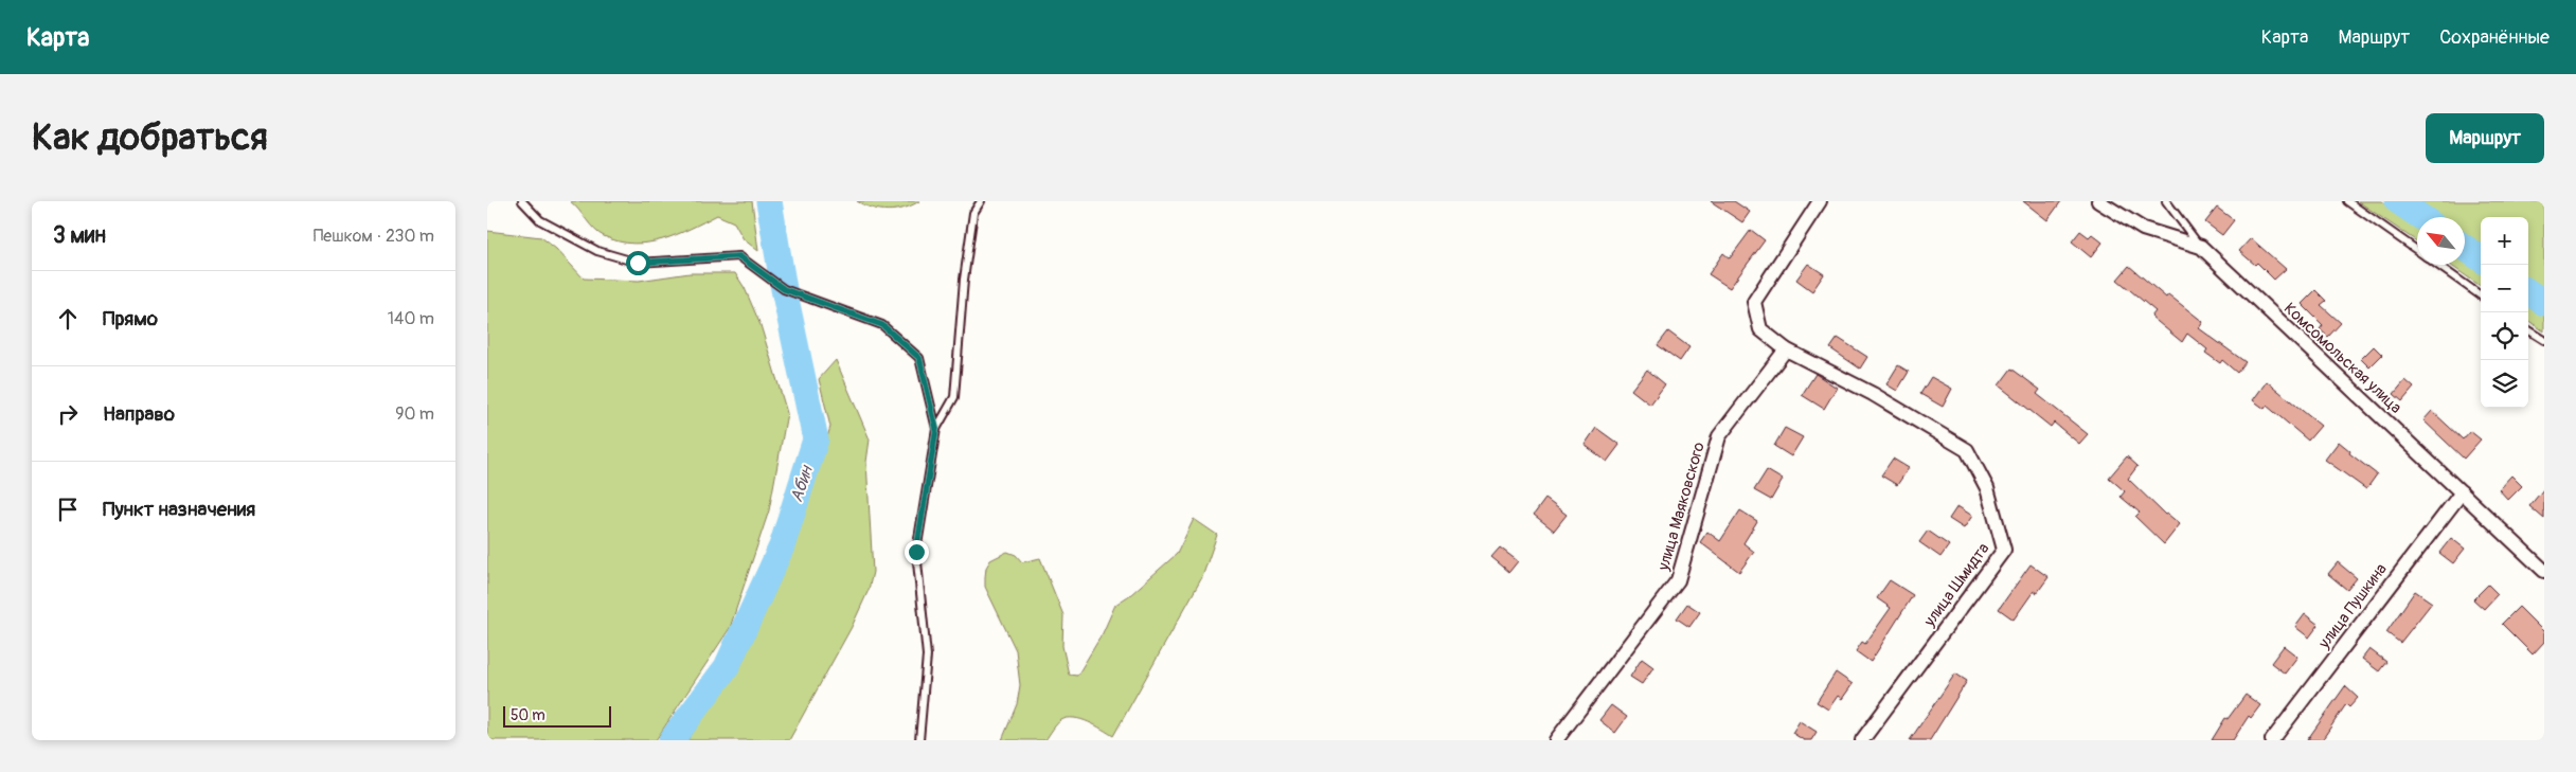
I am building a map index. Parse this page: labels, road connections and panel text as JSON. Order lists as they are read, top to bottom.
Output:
{
  "streets": {
    "street": [
      "Комсомольская улица",
      "улица Маяковского",
      "улица Шмидта",
      "улица Пушкина"
    ]
  },
  "crossings": [
    ["Комсомольская улица", "улица Пушкина"],
    ["улица Маяковского", "улица Шмидта"]
  ],
  "water": ["Абин"],
  "scale_bar": "50 m",
  "north": "top left",
  "page": {
    "header": "Карта",
    "nav": ["Карта", "Маршрут", "Сохранённые"],
    "buttons": "Маршрут",
    "title": "Как добраться",
    "heading": ["3 мин", "Пешком · 230 m"],
    "map_buttons": ["+", "−"],
    "list": [
      ["Прямо", "140 m"],
      ["Направо", "90 m"],
      "Пункт назначения"
    ],
    "scale": "50 m"
  }
}
